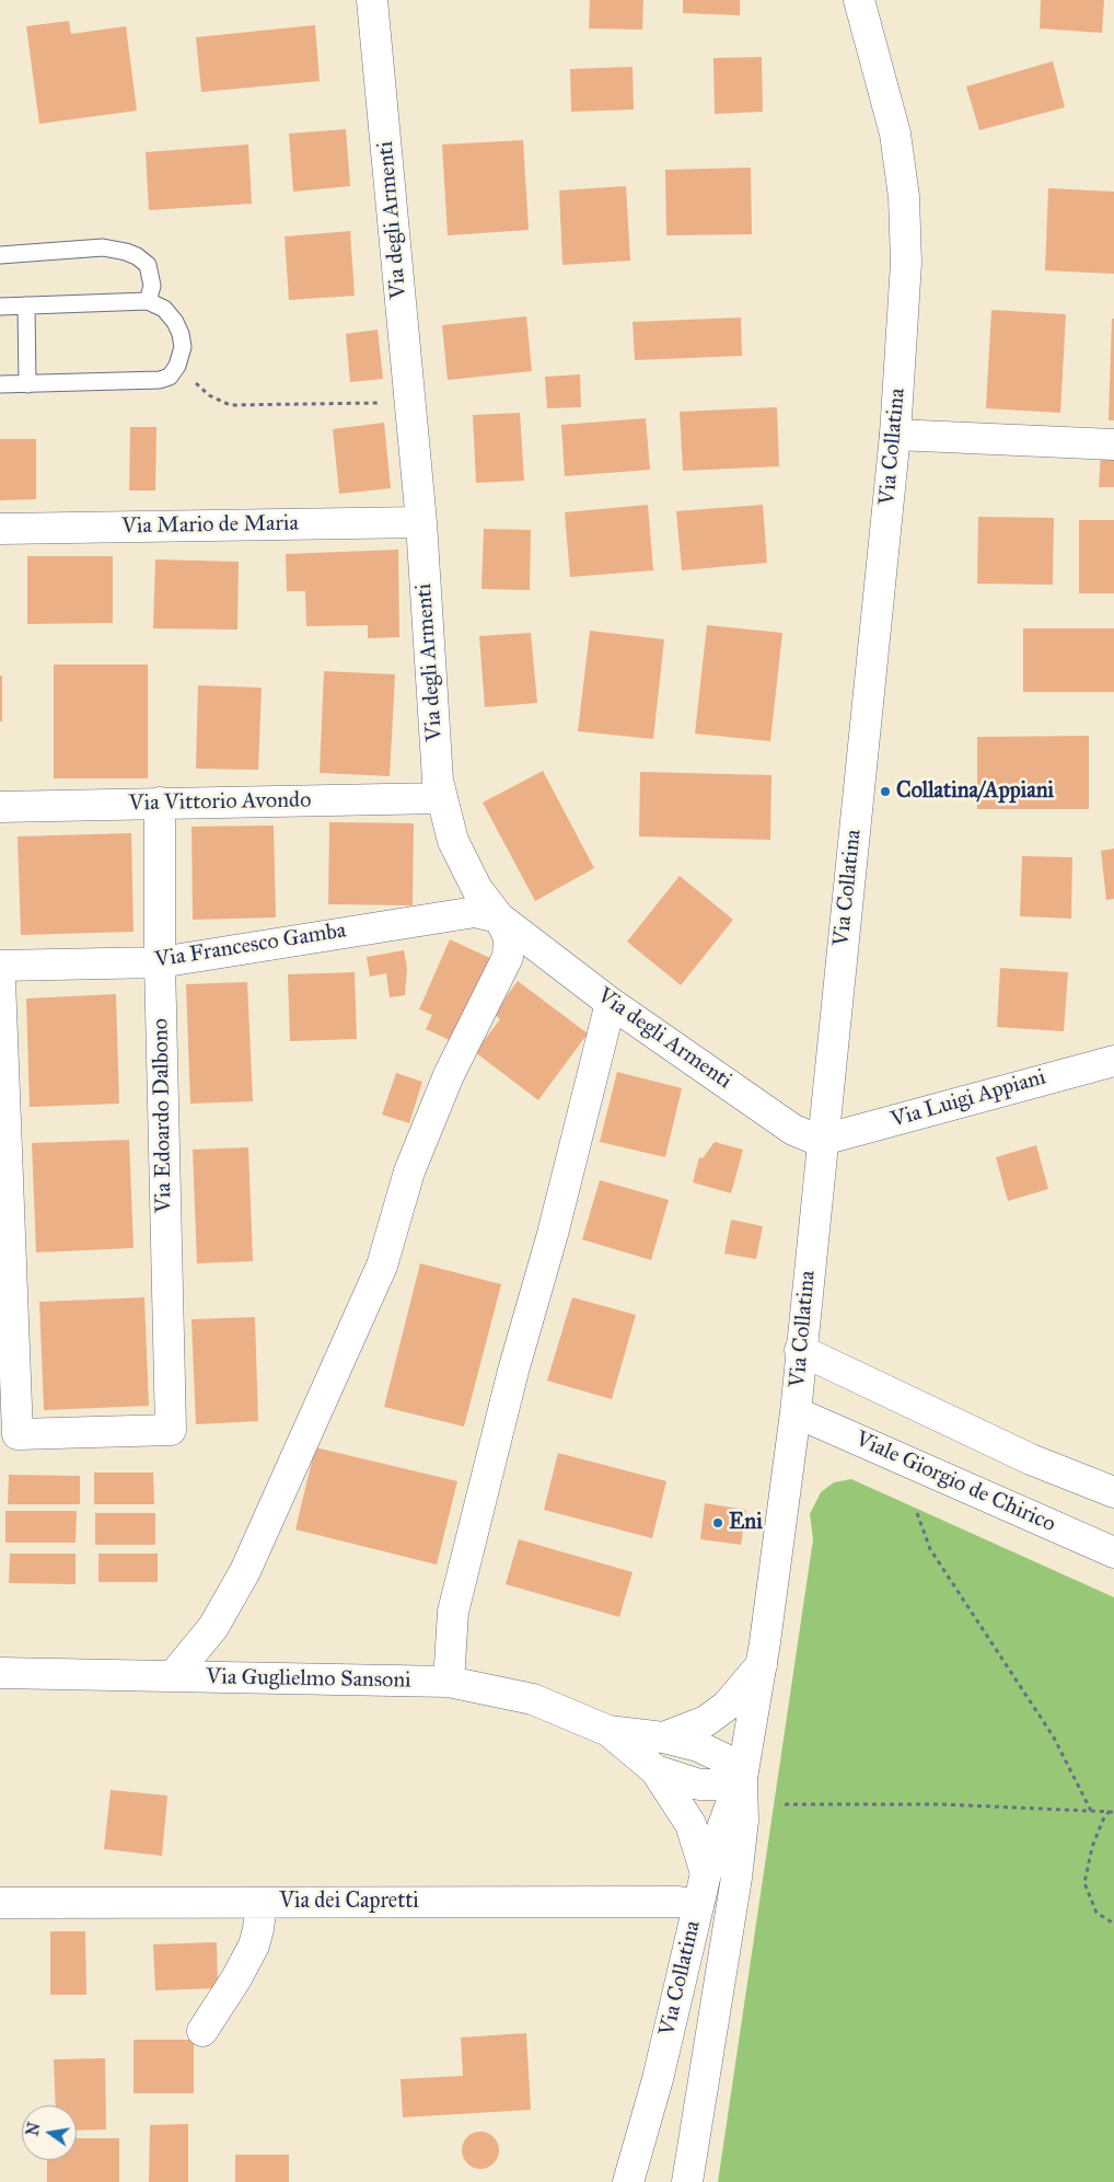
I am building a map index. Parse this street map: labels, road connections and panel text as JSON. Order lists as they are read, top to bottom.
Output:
{
  "streets": {
    "street": [
      "Via degli Armenti",
      "Via Collatina",
      "Via Mario de Maria",
      "Via Vittorio Avondo",
      "Via Francesco Gamba",
      "Via Luigi Appiani",
      "Via Edoardo Dalbono",
      "Viale Giorgio de Chirico",
      "Via Guglielmo Sansoni",
      "Via dei Capretti"
    ]
  },
  "crossings": [
    ["Via degli Armenti", "Via Collatina"],
    ["Via degli Armenti", "Via Mario de Maria"],
    ["Via degli Armenti", "Via Vittorio Avondo"],
    ["Via degli Armenti", "Via Francesco Gamba"],
    ["Via degli Armenti", "Via Luigi Appiani"],
    ["Via Collatina", "Via Luigi Appiani"],
    ["Via Collatina", "Viale Giorgio de Chirico"],
    ["Via Collatina", "Via dei Capretti"],
    ["Via Vittorio Avondo", "Via Edoardo Dalbono"],
    ["Via Francesco Gamba", "Via Edoardo Dalbono"]
  ],
  "places": ["Collatina/Appiani", "Eni"],
  "north": "left"
}
